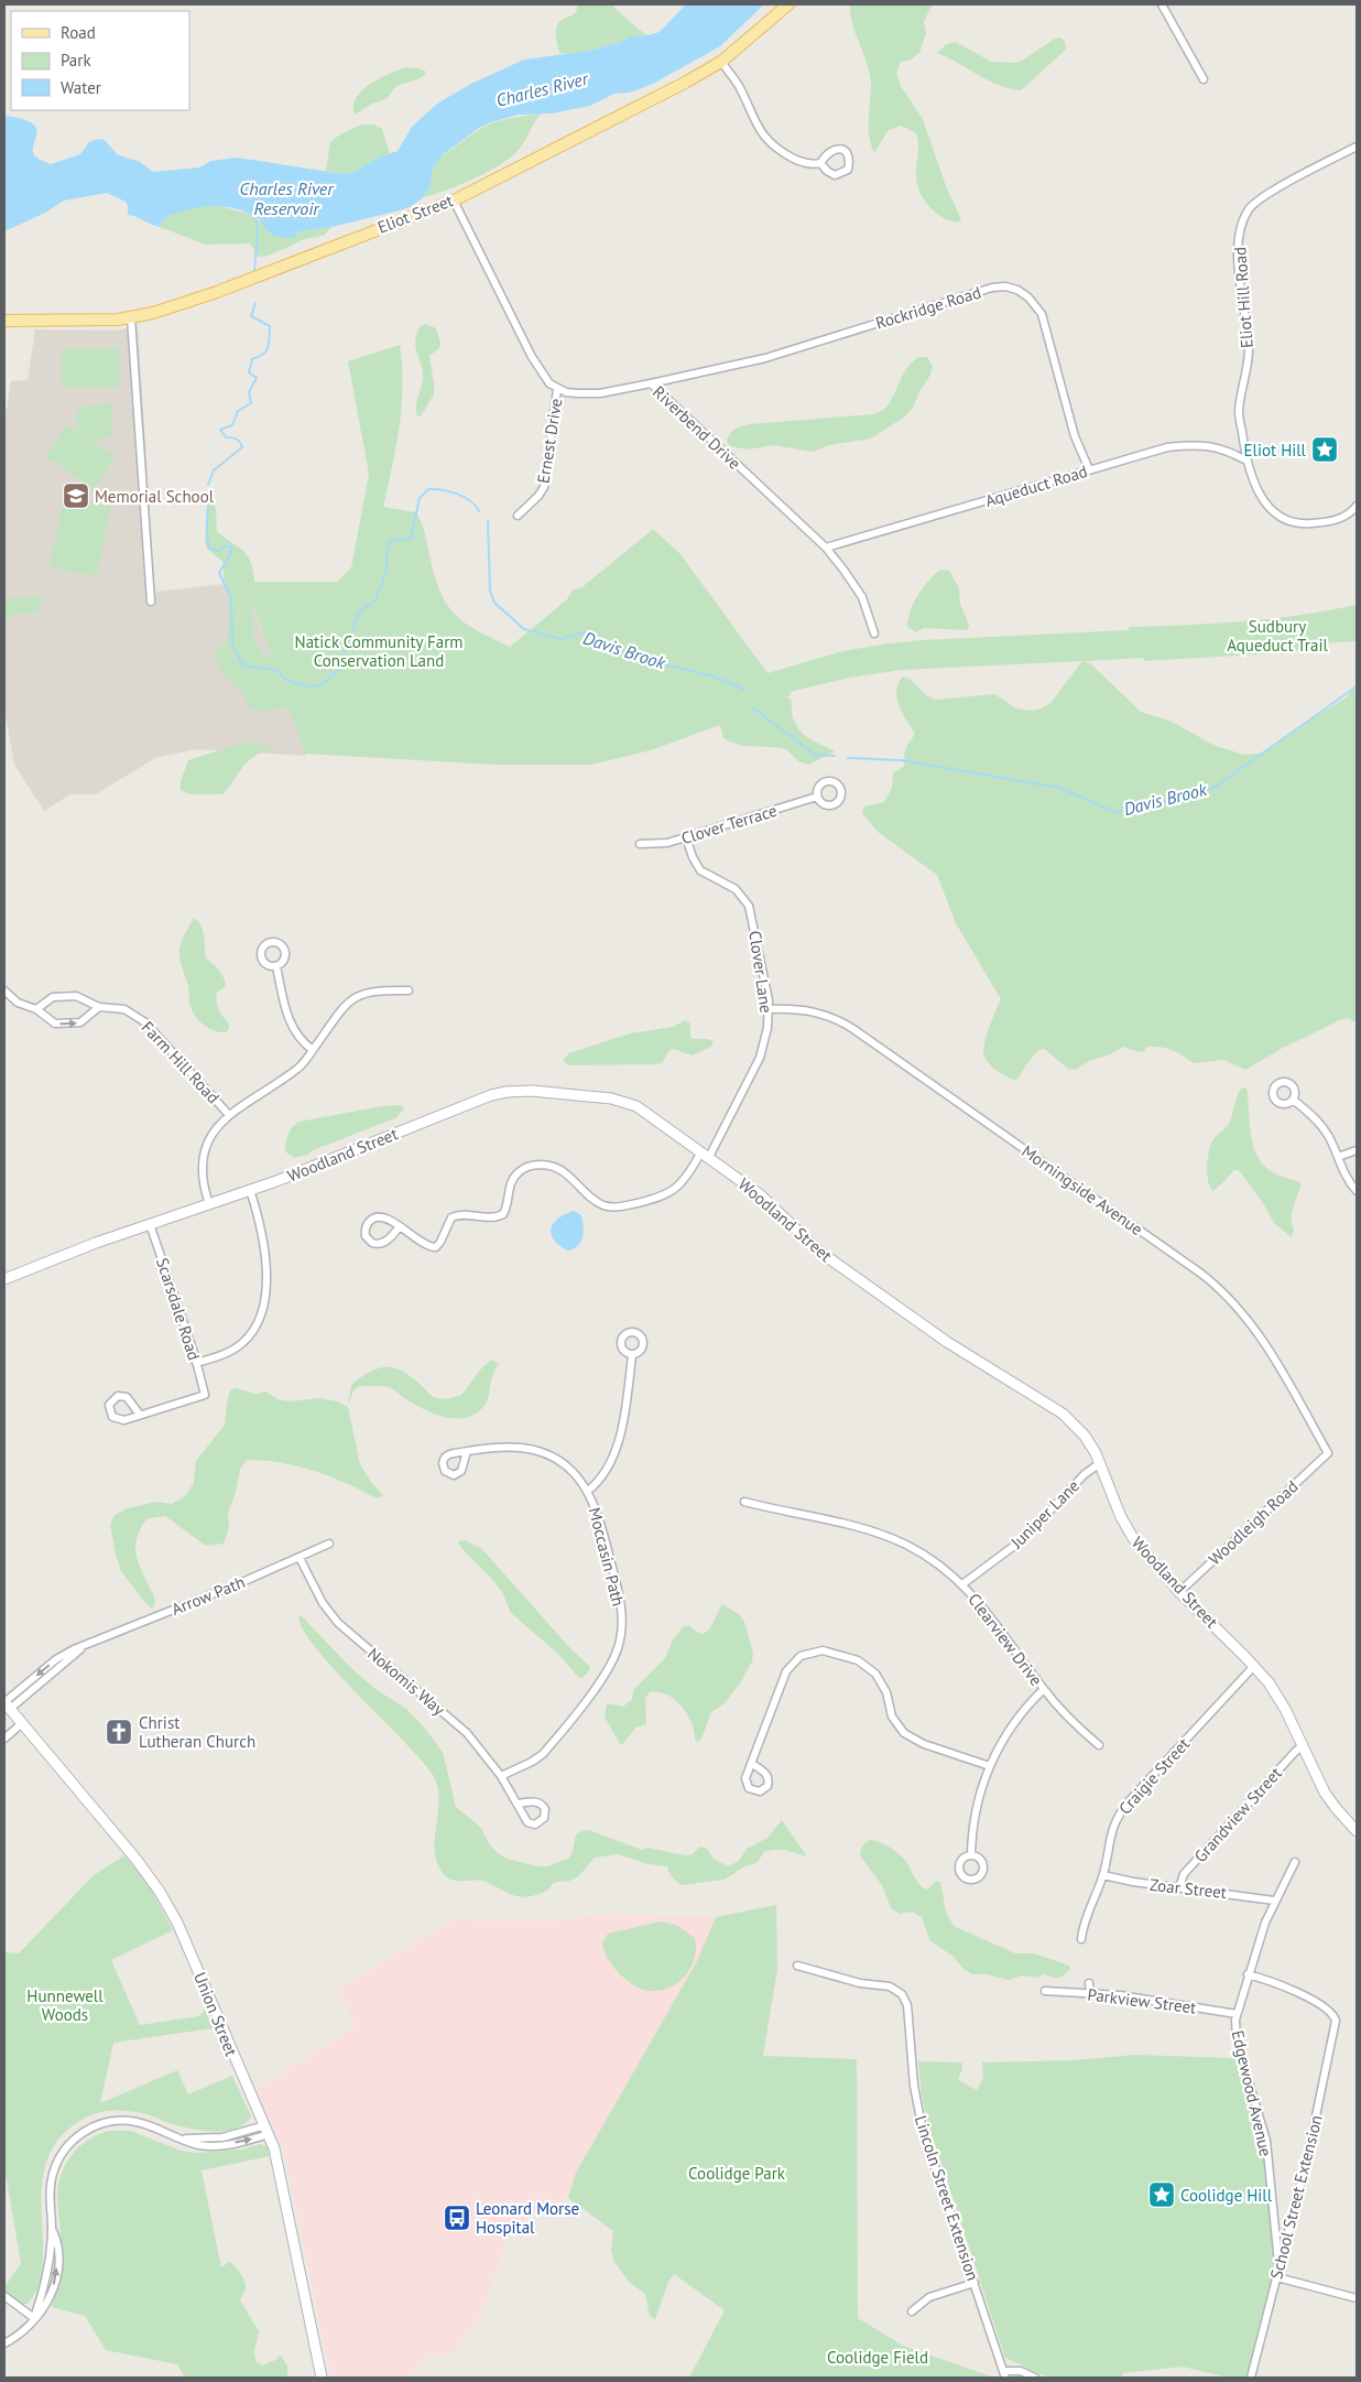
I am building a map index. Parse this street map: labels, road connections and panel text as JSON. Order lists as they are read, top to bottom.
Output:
{
  "streets": {
    "main road": ["Eliot Street"],
    "street": [
      "Eliot Hill Road",
      "Rockridge Road",
      "Riverbend Drive",
      "Ernest Drive",
      "Aqueduct Road",
      "Clover Terrace",
      "Clover Lane",
      "Farm Hill Road",
      "Woodland Street",
      "Morningside Avenue",
      "Scarsdale Road",
      "Juniper Lane",
      "Woodleigh Road",
      "Moccasin Path",
      "Arrow Path",
      "Clearview Drive",
      "Nokomis Way",
      "Craigie Street",
      "Grandview Street",
      "Zoar Street",
      "Parkview Street",
      "Union Street",
      "Edgewood Avenue",
      "School Street Extension",
      "Lincoln Street Extension"
    ]
  },
  "crossings": [
    ["Eliot Hill Road", "Aqueduct Road"],
    ["Rockridge Road", "Riverbend Drive"],
    ["Rockridge Road", "Aqueduct Road"],
    ["Riverbend Drive", "Ernest Drive"],
    ["Riverbend Drive", "Aqueduct Road"],
    ["Clover Terrace", "Clover Lane"],
    ["Clover Lane", "Woodland Street"],
    ["Clover Lane", "Morningside Avenue"],
    ["Woodland Street", "Scarsdale Road"],
    ["Woodland Street", "Juniper Lane"],
    ["Woodland Street", "Woodleigh Road"],
    ["Woodland Street", "Craigie Street"],
    ["Woodland Street", "Grandview Street"],
    ["Morningside Avenue", "Woodleigh Road"],
    ["Juniper Lane", "Clearview Drive"],
    ["Moccasin Path", "Nokomis Way"],
    ["Arrow Path", "Nokomis Way"],
    ["Arrow Path", "Union Street"],
    ["Craigie Street", "Zoar Street"],
    ["Grandview Street", "Zoar Street"],
    ["Zoar Street", "Edgewood Avenue"],
    ["Parkview Street", "Edgewood Avenue"],
    ["Edgewood Avenue", "School Street Extension"]
  ],
  "water": ["Charles River", "Charles River Reservoir", "Davis Brook"],
  "parks": [
    "Sudbury Aqueduct Trail",
    "Natick Community Farm Conservation Land",
    "Hunnewell Woods",
    "Coolidge Park",
    "Coolidge Field"
  ],
  "places": {
    "place": ["Eliot Hill", "Coolidge Hill"],
    "school or university": ["Memorial School"],
    "church": ["Christ Lutheran Church"],
    "bus stop": ["Leonard Morse Hospital"]
  },
  "legend": ["Road", "Park", "Water"]
}
